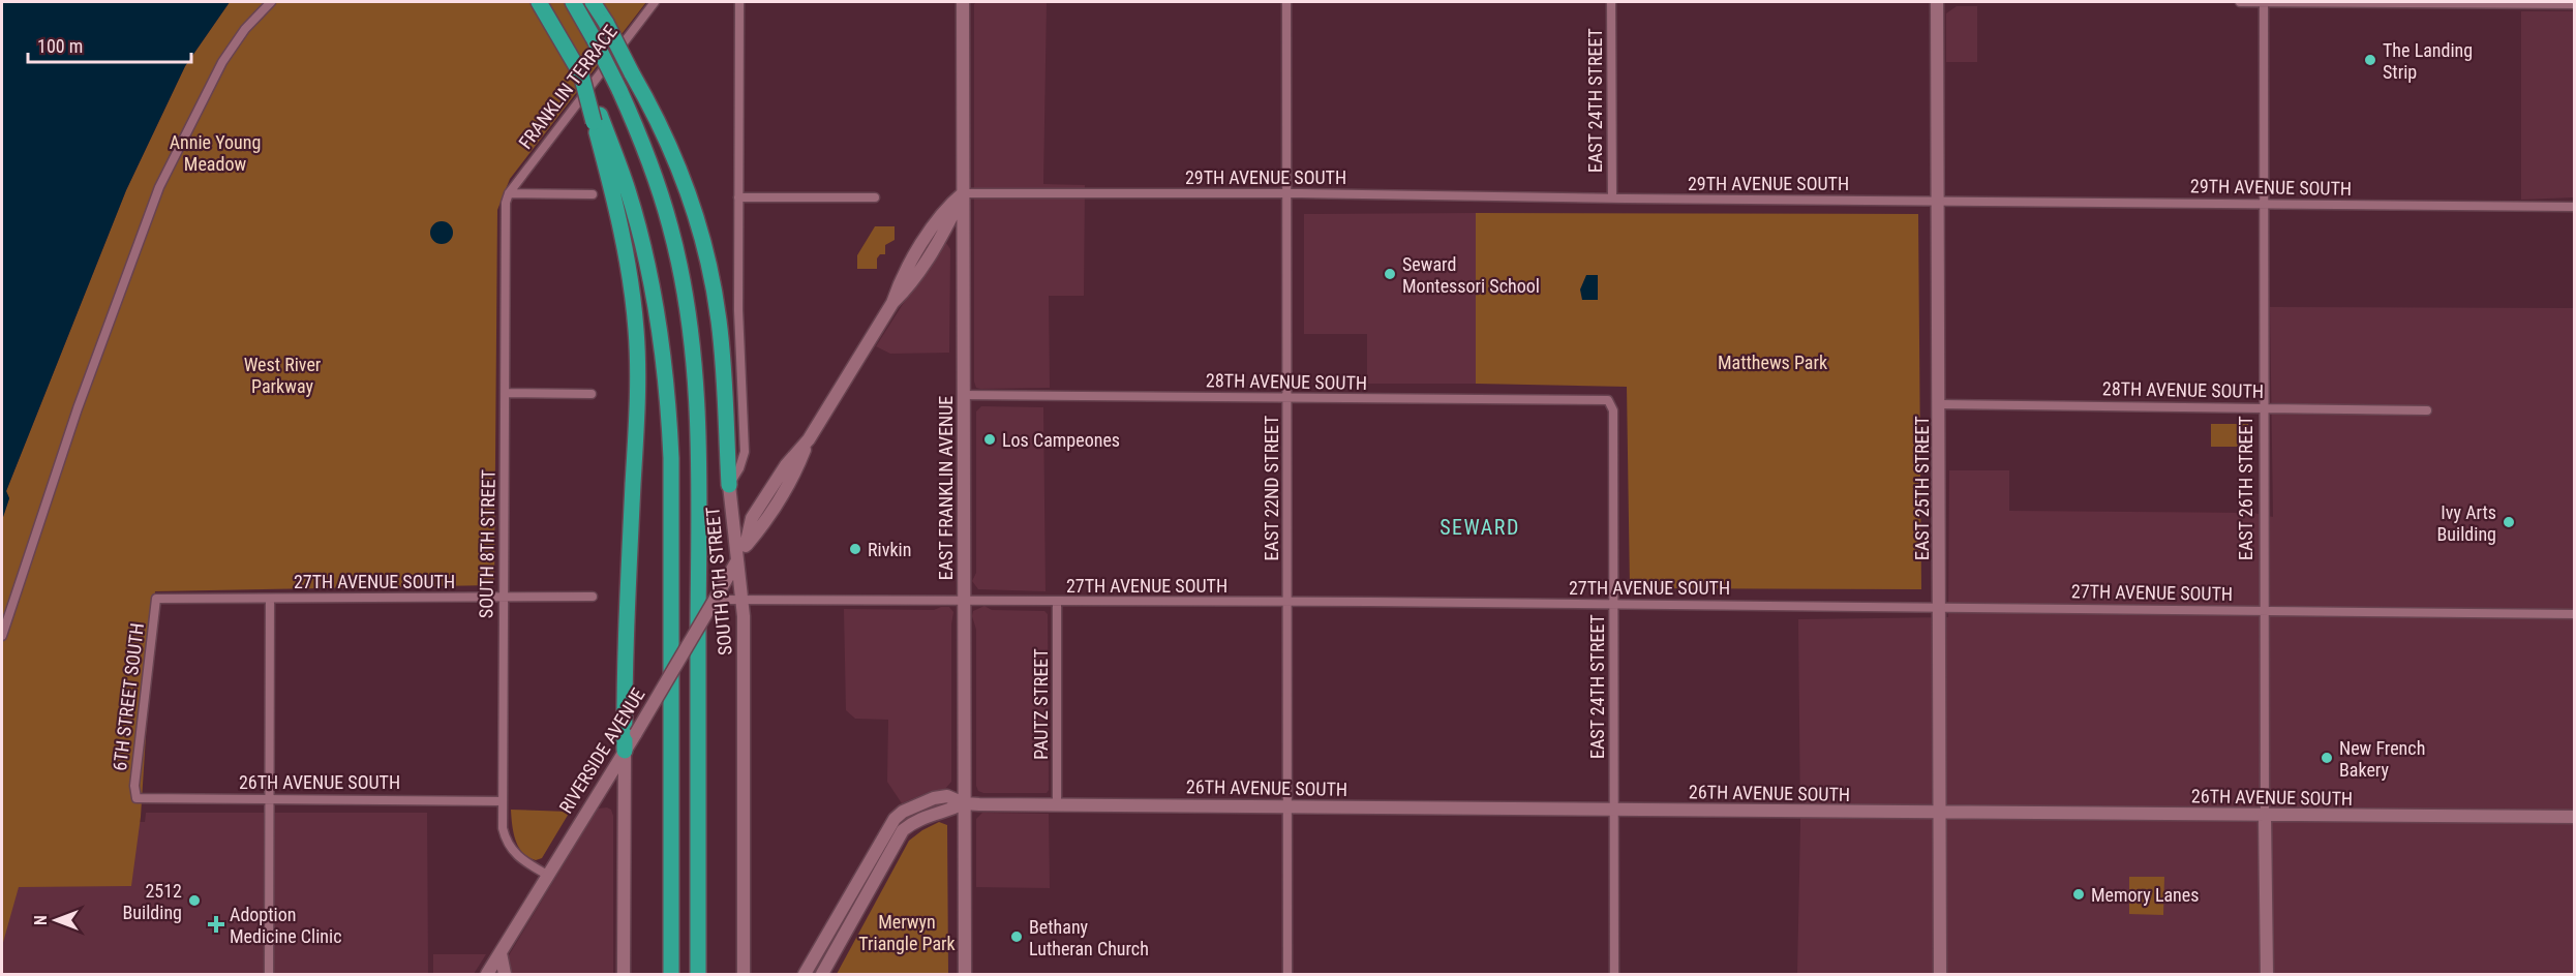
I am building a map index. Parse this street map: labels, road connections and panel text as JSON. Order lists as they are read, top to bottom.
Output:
{
  "streets": {
    "street": [
      "FRANKLIN TERRACE",
      "EAST 24TH STREET",
      "29TH AVENUE SOUTH",
      "28TH AVENUE SOUTH",
      "EAST FRANKLIN AVENUE",
      "EAST 22ND STREET",
      "EAST 25TH STREET",
      "EAST 26TH STREET",
      "SOUTH 8TH STREET",
      "27TH AVENUE SOUTH",
      "SOUTH 9TH STREET",
      "6TH STREET SOUTH",
      "PAUTZ STREET",
      "RIVERSIDE AVENUE",
      "26TH AVENUE SOUTH"
    ]
  },
  "crossings": [
    ["FRANKLIN TERRACE", "SOUTH 8TH STREET"],
    ["EAST 24TH STREET", "29TH AVENUE SOUTH"],
    ["EAST 24TH STREET", "28TH AVENUE SOUTH"],
    ["EAST 24TH STREET", "27TH AVENUE SOUTH"],
    ["EAST 24TH STREET", "26TH AVENUE SOUTH"],
    ["29TH AVENUE SOUTH", "EAST FRANKLIN AVENUE"],
    ["29TH AVENUE SOUTH", "EAST 22ND STREET"],
    ["29TH AVENUE SOUTH", "EAST 25TH STREET"],
    ["29TH AVENUE SOUTH", "EAST 26TH STREET"],
    ["29TH AVENUE SOUTH", "RIVERSIDE AVENUE"],
    ["28TH AVENUE SOUTH", "EAST FRANKLIN AVENUE"],
    ["28TH AVENUE SOUTH", "EAST 22ND STREET"],
    ["28TH AVENUE SOUTH", "EAST 25TH STREET"],
    ["28TH AVENUE SOUTH", "EAST 26TH STREET"],
    ["EAST FRANKLIN AVENUE", "27TH AVENUE SOUTH"],
    ["EAST FRANKLIN AVENUE", "RIVERSIDE AVENUE"],
    ["EAST FRANKLIN AVENUE", "26TH AVENUE SOUTH"],
    ["EAST 22ND STREET", "27TH AVENUE SOUTH"],
    ["EAST 22ND STREET", "26TH AVENUE SOUTH"],
    ["EAST 25TH STREET", "27TH AVENUE SOUTH"],
    ["EAST 25TH STREET", "26TH AVENUE SOUTH"],
    ["EAST 26TH STREET", "27TH AVENUE SOUTH"],
    ["EAST 26TH STREET", "26TH AVENUE SOUTH"],
    ["SOUTH 8TH STREET", "27TH AVENUE SOUTH"],
    ["SOUTH 8TH STREET", "RIVERSIDE AVENUE"],
    ["SOUTH 8TH STREET", "26TH AVENUE SOUTH"],
    ["27TH AVENUE SOUTH", "SOUTH 9TH STREET"],
    ["27TH AVENUE SOUTH", "6TH STREET SOUTH"],
    ["27TH AVENUE SOUTH", "PAUTZ STREET"],
    ["27TH AVENUE SOUTH", "RIVERSIDE AVENUE"],
    ["SOUTH 9TH STREET", "RIVERSIDE AVENUE"],
    ["6TH STREET SOUTH", "26TH AVENUE SOUTH"],
    ["PAUTZ STREET", "26TH AVENUE SOUTH"]
  ],
  "districts": ["SEWARD"],
  "parks": [
    "Annie Young Meadow",
    "Matthews Park",
    "West River Parkway",
    "Merwyn Triangle Park"
  ],
  "places": {
    "other": [
      "The Landing Strip",
      "Seward Montessori School",
      "Los Campeones",
      "Ivy Arts Building",
      "Rivkin",
      "New French Bakery",
      "Memory Lanes",
      "2512 Building",
      "Bethany Lutheran Church"
    ],
    "health": ["Adoption Medicine Clinic"]
  },
  "scale_bar": "100 m",
  "north": "left"
}
